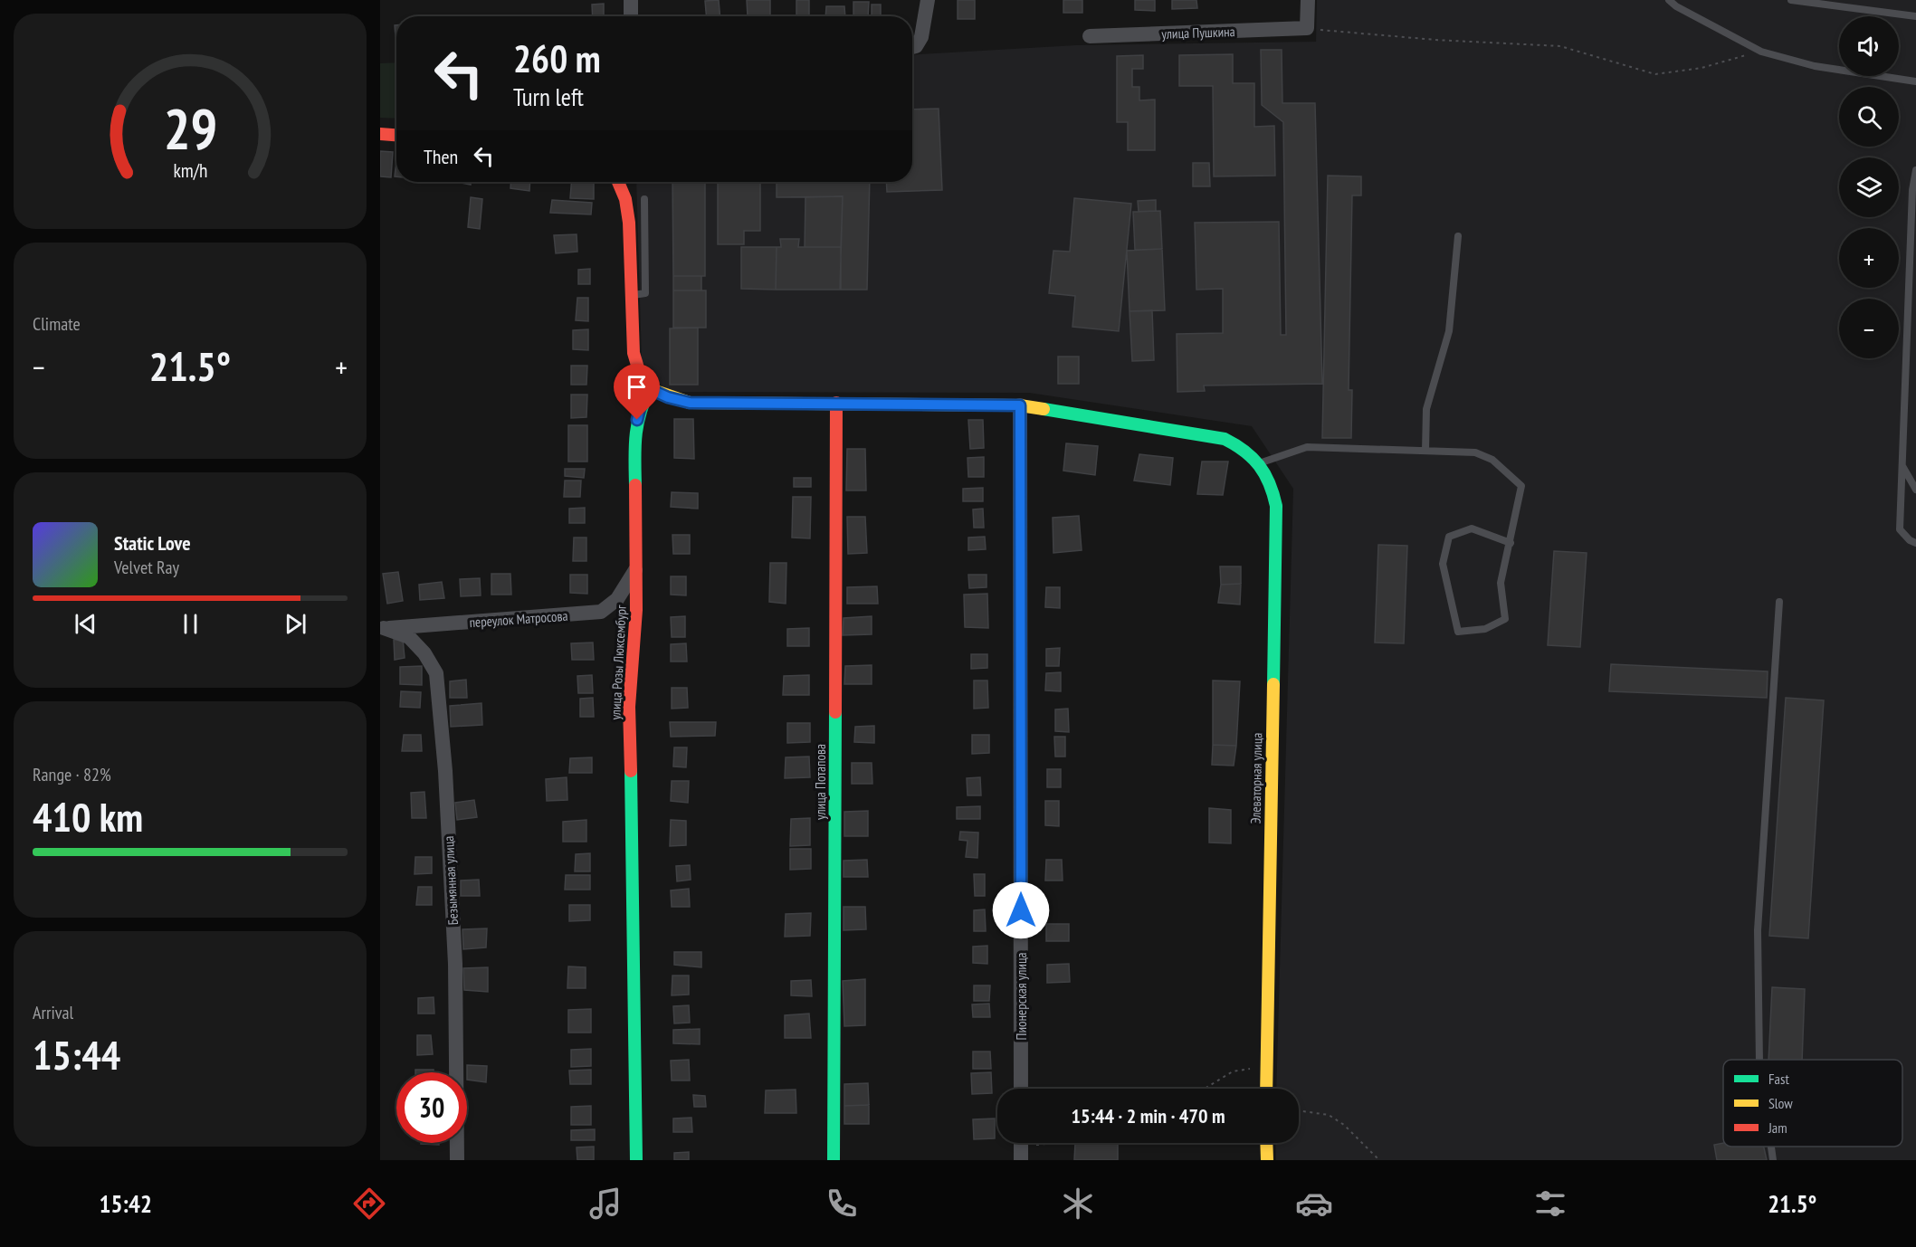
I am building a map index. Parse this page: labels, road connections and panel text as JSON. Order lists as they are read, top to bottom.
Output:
{
  "streets": {
    "main road": ["улица Розы Люксембург", "Элеваторная улица", "улица Потапова"],
    "street": [
      "улица Пушкина",
      "переулок Матросова",
      "Безымянная улица",
      "Пионерская улица"
    ]
  },
  "crossings": [
    ["переулок Матросова", "улица Розы Люксембург"],
    ["переулок Матросова", "Безымянная улица"]
  ],
  "legend": ["Fast", "Slow", "Jam"],
  "page": {
    "map_buttons": ["+", "−"],
    "turn": ["260 m", "Turn left"],
    "then": "Then",
    "tile": [
      "Climate",
      ["Range · 82%", "410 km"],
      ["Arrival", "15:44"]
    ],
    "heat": ["−", "21.5°", "+"],
    "song": ["Static Love", "Velvet Ray"],
    "limit": "30",
    "trip": "15:44 · 2 min · 470 m",
    "tabs": ["15:42", "21.5°"],
    "gauge": ["29", "km/h"]
  }
}
